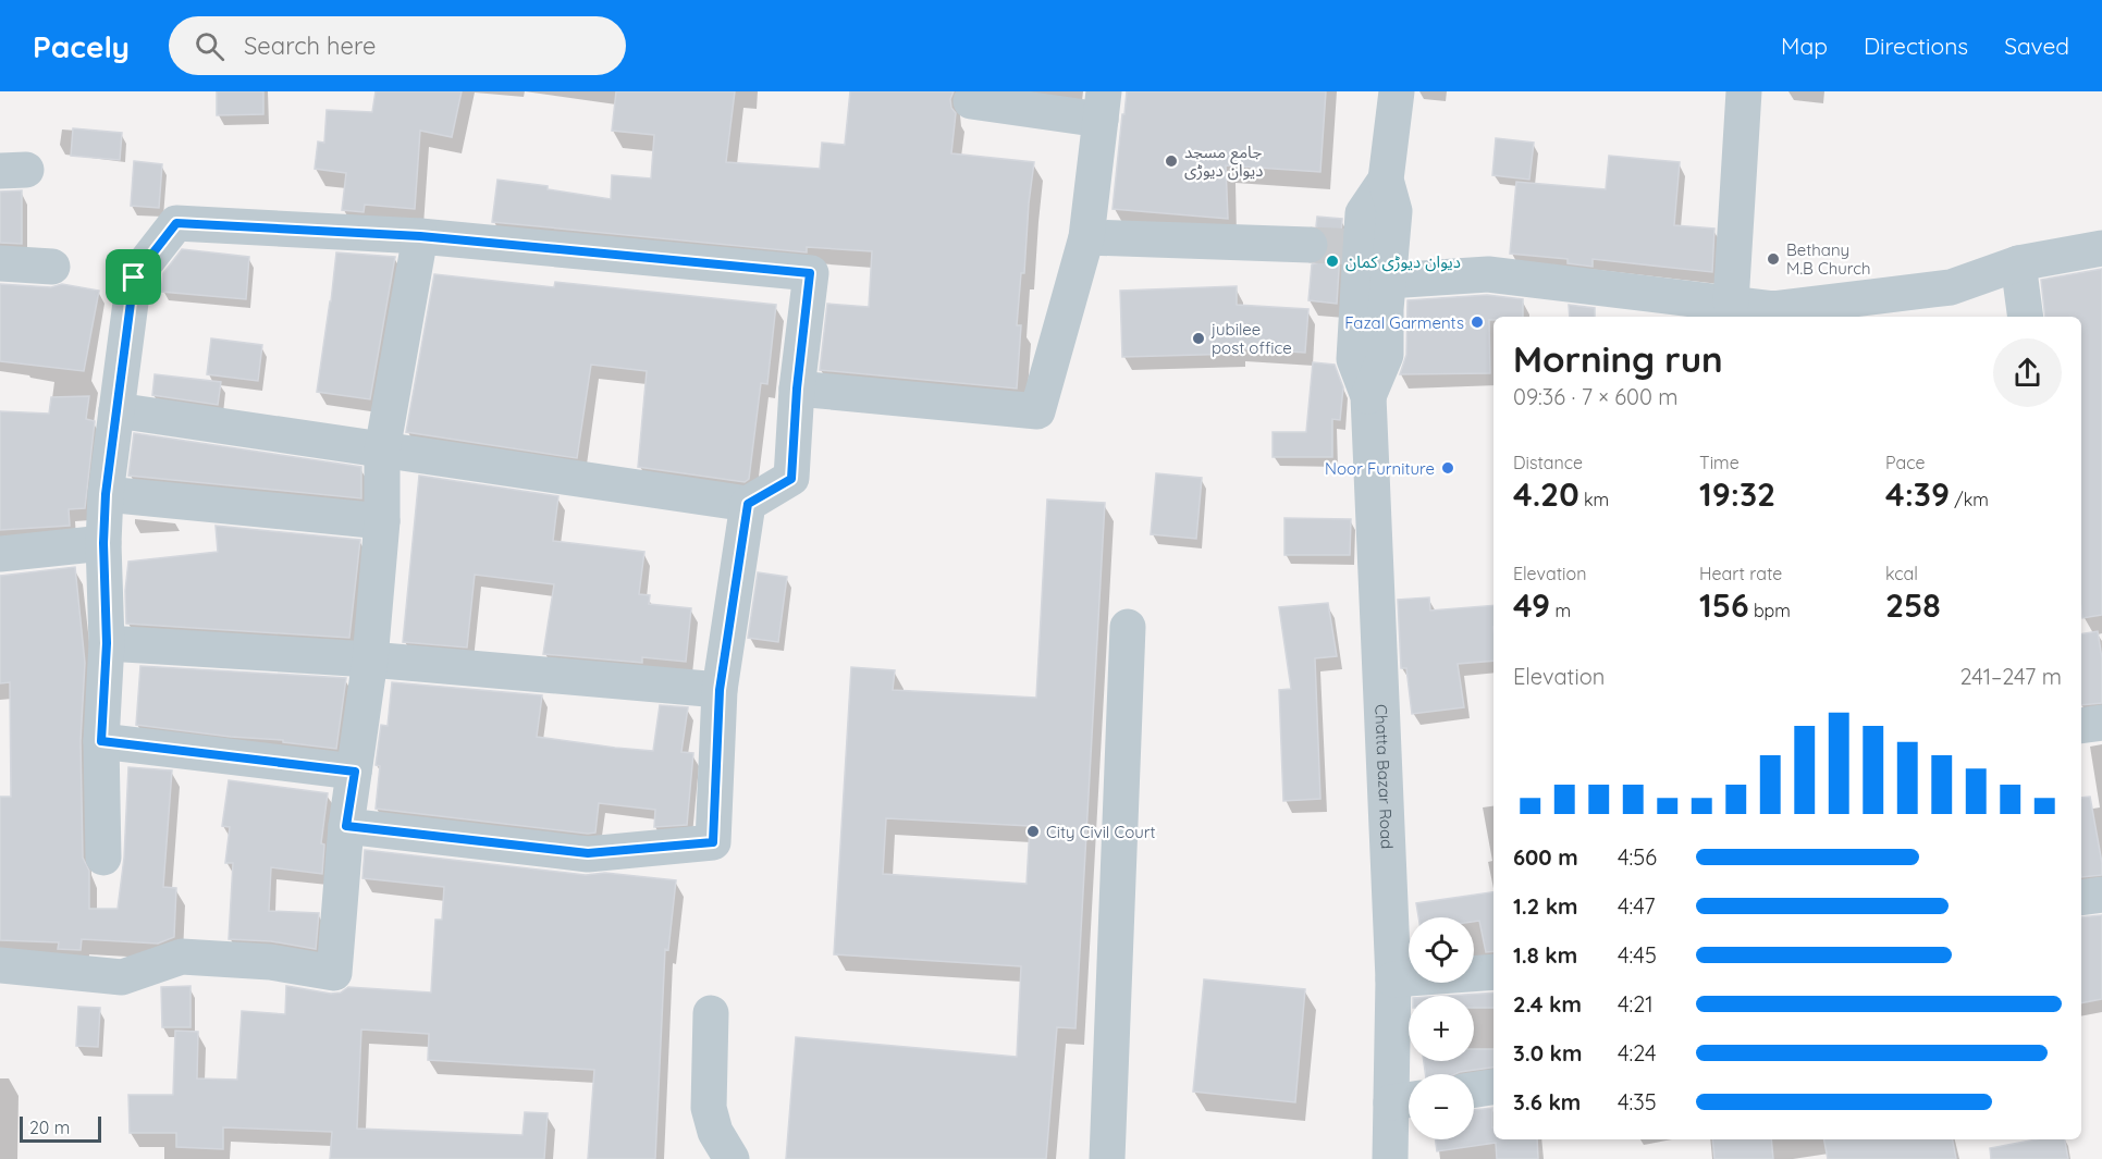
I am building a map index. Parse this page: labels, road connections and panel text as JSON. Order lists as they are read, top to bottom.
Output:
{
  "streets": {
    "street": ["Chatta Bazar Road"]
  },
  "places": [
    "جامع مسجد دیوان دیوڑی",
    "Bethany M.B Church",
    "دیوان دیوڑی کمان",
    "Fazal Garments",
    "jubilee post office",
    "Noor Furniture",
    "City Civil Court"
  ],
  "scale_bar": "20 m",
  "page": {
    "header": "Pacely",
    "search": "Search here",
    "nav": ["Map", "Directions", "Saved"],
    "heading": ["Morning run", "09:36 · 7 × 600 m"],
    "stats": [
      ["Distance", "4.20 km"],
      ["Time", "19:32"],
      ["Pace", "4:39 /km"],
      ["Elevation", "49 m"],
      ["Heart rate", "156 bpm"],
      ["kcal", "258"]
    ],
    "chart": ["Elevation", "241–247 m"],
    "list": [
      {
        "name": "600 m",
        "note": "4:56"
      },
      {
        "name": "1.2 km",
        "note": "4:47"
      },
      {
        "name": "1.8 km",
        "note": "4:45"
      },
      {
        "name": "2.4 km",
        "note": "4:21"
      },
      {
        "name": "3.0 km",
        "note": "4:24"
      },
      {
        "name": "3.6 km",
        "note": "4:35"
      }
    ],
    "map_buttons": ["+", "−"],
    "scale": "20 m"
  }
}
